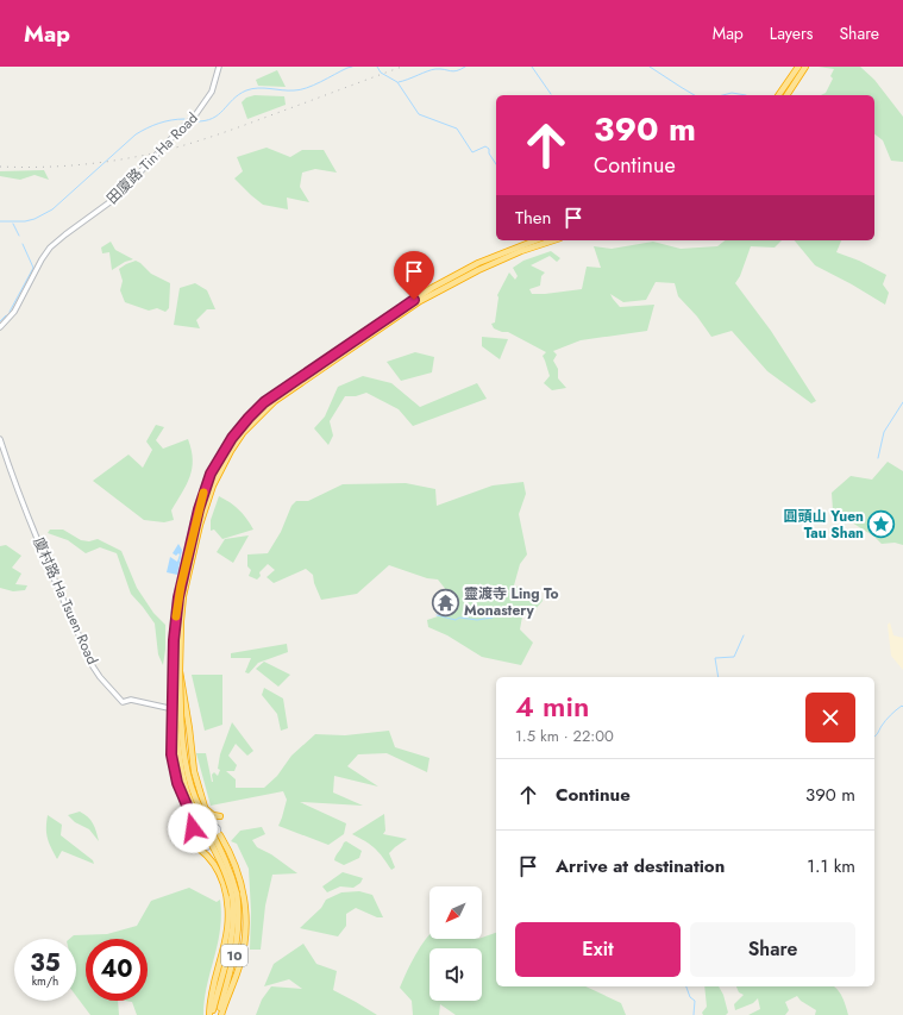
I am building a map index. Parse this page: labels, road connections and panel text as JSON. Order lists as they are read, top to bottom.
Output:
{
  "streets": {
    "highway": ["10"],
    "street": ["田廈路 Tin Ha Road", "廈村路 Ha Tsuen Road"]
  },
  "places": {
    "place": ["圓頭山 Yuen Tau Shan"],
    "temple": ["靈渡寺 Ling To Monastery"]
  },
  "north": "bottom left",
  "page": {
    "header": "Map",
    "nav": ["Map", "Layers", "Share"],
    "turn": ["390 m", "Continue"],
    "then": "Then",
    "heading": ["4 min", "1.5 km · 22:00"],
    "list": [
      {
        "name": "Continue",
        "value": "390 m"
      },
      {
        "name": "Arrive at destination",
        "value": "1.1 km"
      }
    ],
    "buttons": ["Exit", "Share"],
    "speed": "35 km/h",
    "limit": "40"
  }
}
